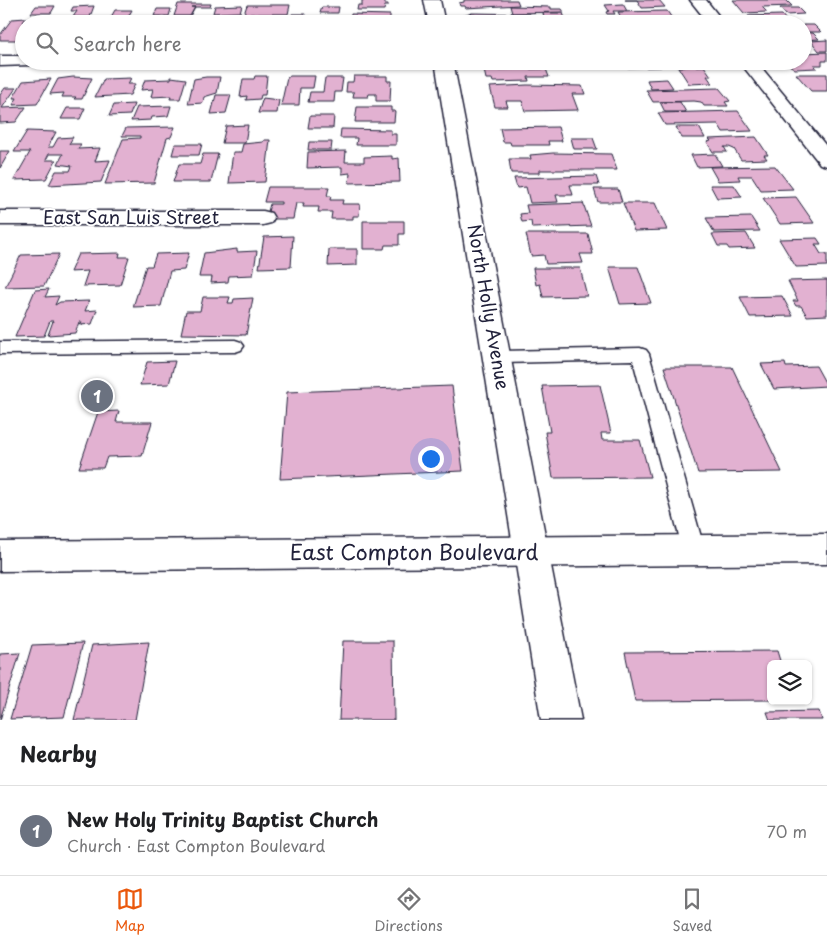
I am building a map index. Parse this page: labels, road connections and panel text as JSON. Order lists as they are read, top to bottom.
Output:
{
  "streets": {
    "street": ["East San Luis Street", "North Holly Avenue", "East Compton Boulevard"]
  },
  "crossings": [
    ["North Holly Avenue", "East Compton Boulevard"]
  ],
  "page": {
    "search": "Search here",
    "pins": "1",
    "heading": "Nearby",
    "list": [
      {
        "mark": "1",
        "name": "New Holy Trinity Baptist Church",
        "note": "Church · East Compton Boulevard",
        "value": "70 m"
      }
    ],
    "nav": ["Map", "Directions", "Saved"]
  }
}
